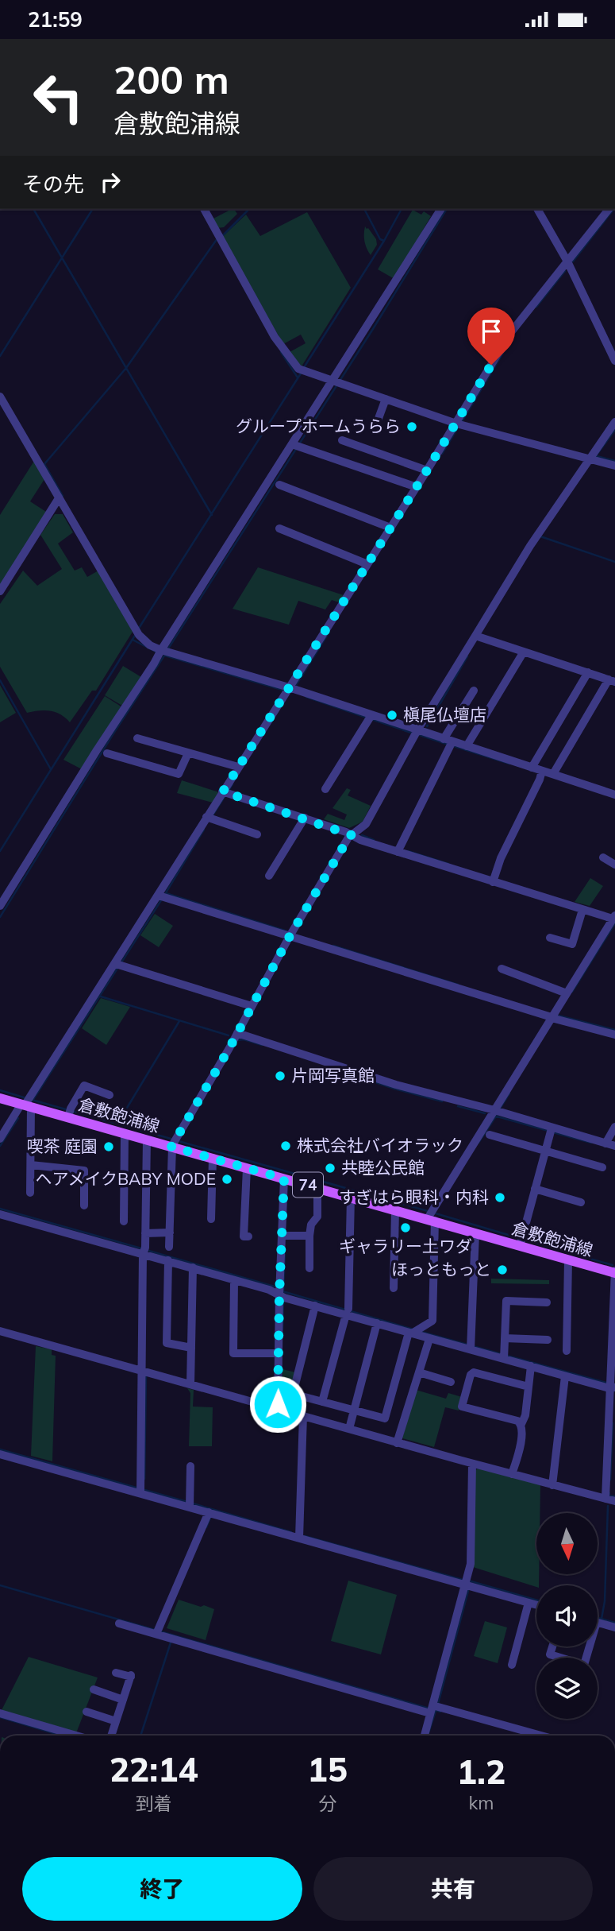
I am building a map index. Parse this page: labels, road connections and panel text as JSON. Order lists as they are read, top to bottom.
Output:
{
  "streets": {
    "main road": ["倉敷飽浦線", "74"]
  },
  "places": [
    "グループホームうらら",
    "槇尾仏壇店",
    "片岡写真館",
    "株式会社バイオラック",
    "喫茶 庭園",
    "共睦公民館",
    "ヘアメイクBABY MODE",
    "すぎはら眼科・内科",
    "ギャラリー土ワダ",
    "ほっともっと"
  ],
  "north": "bottom",
  "page": {
    "status": "21:59",
    "turn": ["200 m", "倉敷飽浦線"],
    "then": "その先",
    "eta": [
      "22:14",
      "到着",
      "15",
      "分",
      "1.2",
      "km"
    ],
    "buttons": ["終了", "共有"]
  }
}
